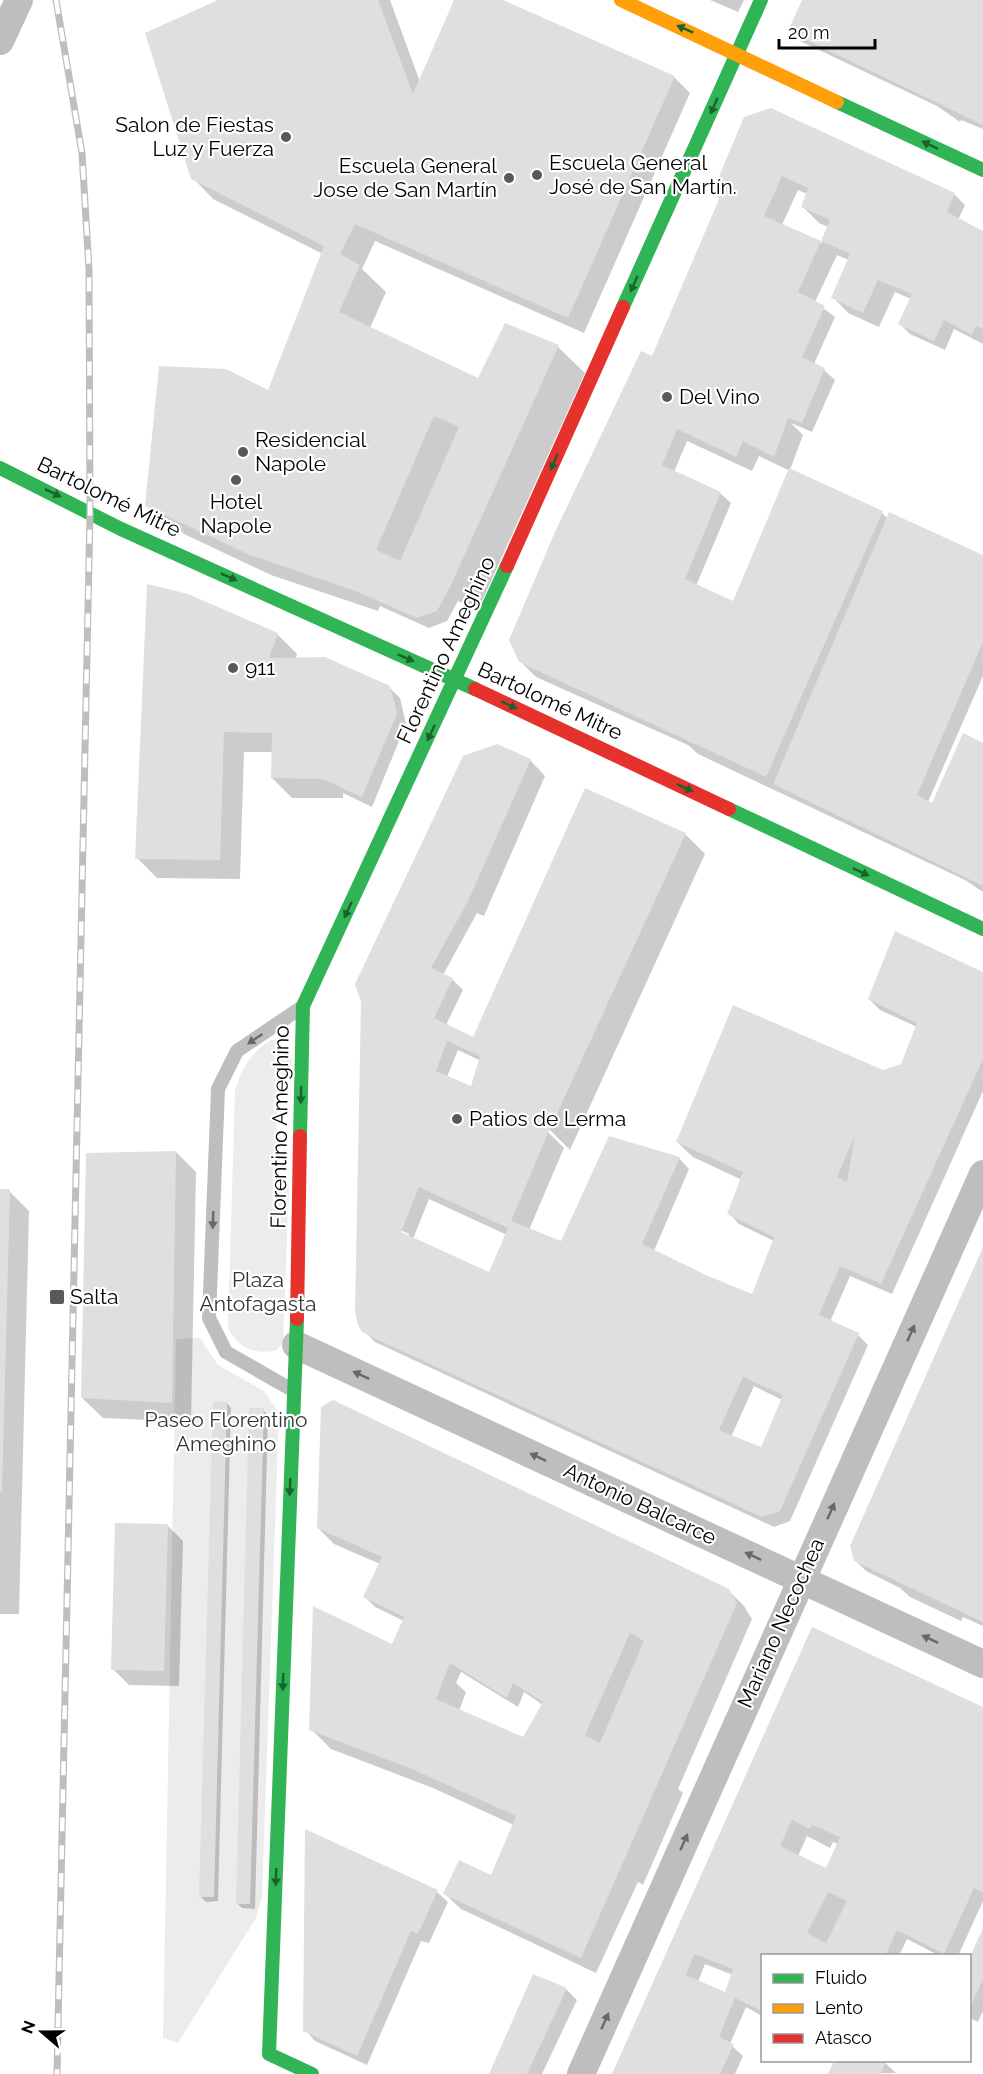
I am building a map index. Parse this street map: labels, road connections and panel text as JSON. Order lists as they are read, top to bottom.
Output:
{
  "streets": {
    "street": [
      "Bartolomé Mitre",
      "Florentino Ameghino",
      "Antonio Balcarce",
      "Mariano Necochea"
    ]
  },
  "crossings": [
    ["Bartolomé Mitre", "Florentino Ameghino"],
    ["Florentino Ameghino", "Antonio Balcarce"],
    ["Antonio Balcarce", "Mariano Necochea"]
  ],
  "one_way": [
    "Bartolomé Mitre",
    "Florentino Ameghino",
    "Antonio Balcarce",
    "Mariano Necochea"
  ],
  "parks": ["Plaza Antofagasta", "Paseo Florentino Ameghino"],
  "places": {
    "other": [
      "Salon de Fiestas Luz y Fuerza",
      "Escuela General José de San Martín.",
      "Escuela General Jose de San Martín",
      "Del Vino",
      "Residencial Napole",
      "Hotel Napole",
      "911",
      "Patios de Lerma"
    ],
    "transit": ["Salta"]
  },
  "legend": ["Fluido", "Lento", "Atasco"],
  "scale_bar": "20 m",
  "north": "left"
}
